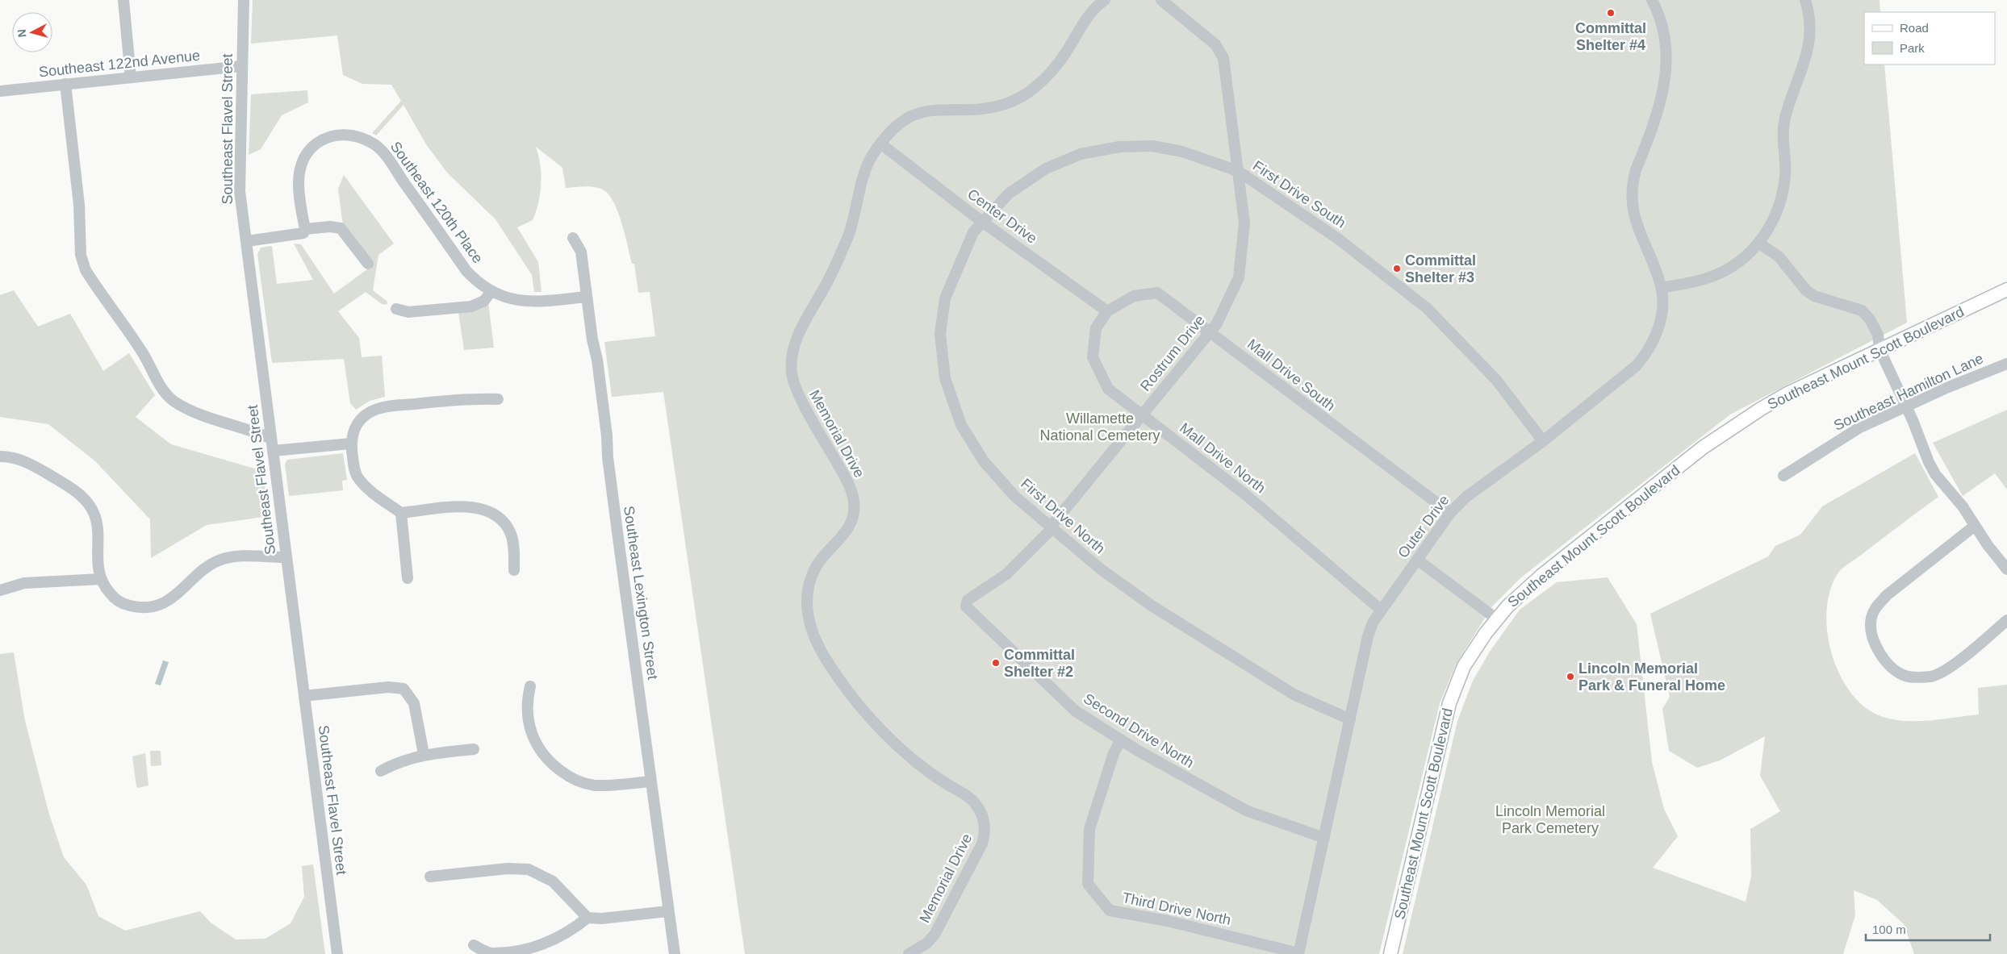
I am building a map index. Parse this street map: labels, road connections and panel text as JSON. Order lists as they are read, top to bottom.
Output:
{
  "streets": {
    "main road": ["Southeast Mount Scott Boulevard"],
    "street": [
      "Southeast 122nd Avenue",
      "Southeast Flavel Street",
      "First Drive South",
      "Southeast 120th Place",
      "Center Drive",
      "Rostrum Drive",
      "Mall Drive South",
      "Southeast Hamilton Lane",
      "Memorial Drive",
      "Mall Drive North",
      "First Drive North",
      "Outer Drive",
      "Southeast Lexington Street",
      "Second Drive North",
      "Third Drive North"
    ]
  },
  "crossings": [
    ["Southeast 122nd Avenue", "Southeast Flavel Street"],
    ["First Drive South", "Center Drive"],
    ["First Drive South", "Rostrum Drive"],
    ["First Drive South", "First Drive North"],
    ["First Drive South", "Outer Drive"],
    ["Southeast 120th Place", "Southeast Lexington Street"],
    ["Center Drive", "Mall Drive South"],
    ["Center Drive", "Memorial Drive"],
    ["Center Drive", "Mall Drive North"],
    ["Center Drive", "First Drive North"],
    ["Rostrum Drive", "Mall Drive South"],
    ["Rostrum Drive", "Mall Drive North"],
    ["Rostrum Drive", "First Drive North"],
    ["Rostrum Drive", "Second Drive North"],
    ["Mall Drive South", "Mall Drive North"],
    ["Mall Drive South", "Outer Drive"],
    ["Mall Drive North", "Outer Drive"],
    ["First Drive North", "Outer Drive"],
    ["Outer Drive", "Second Drive North"],
    ["Outer Drive", "Third Drive North"],
    ["Second Drive North", "Third Drive North"]
  ],
  "parks": ["Willamette National Cemetery", "Lincoln Memorial Park Cemetery"],
  "places": [
    "Committal Shelter #4",
    "Committal Shelter #3",
    "Committal Shelter #2",
    "Lincoln Memorial Park & Funeral Home"
  ],
  "legend": ["Road", "Park"],
  "scale_bar": "100 m",
  "north": "left"
}
